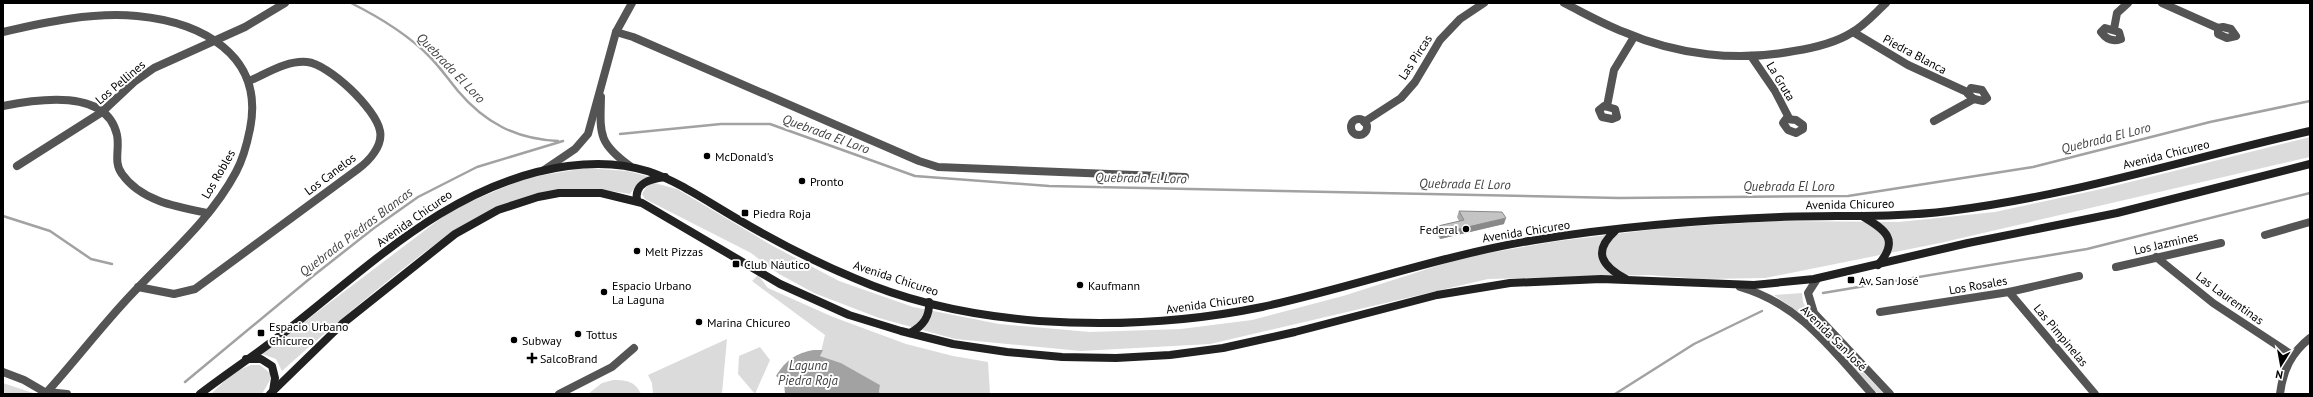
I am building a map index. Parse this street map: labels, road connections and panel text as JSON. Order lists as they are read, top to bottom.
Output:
{
  "streets": {
    "main road": ["Avenida Chicureo"],
    "street": [
      "Piedra Blanca",
      "Las Pircas",
      "La Gruta",
      "Los Pellines",
      "Los Robles",
      "Los Canelos",
      "Los Jazmines",
      "Los Rosales",
      "Las Laurentinas",
      "Las Pimpinelas",
      "Avenida San José"
    ]
  },
  "crossings": [
    ["Los Pellines", "Los Robles"],
    ["Los Robles", "Los Canelos"],
    ["Los Jazmines", "Las Laurentinas"],
    ["Los Rosales", "Las Pimpinelas"]
  ],
  "water": ["Quebrada El Loro", "Quebrada Piedras Blancas", "Laguna Piedra Roja"],
  "places": {
    "other": [
      "McDonald's",
      "Pronto",
      "Federal",
      "Melt Pizzas",
      "Kaufmann",
      "Espacio Urbano La Laguna",
      "Marina Chicureo",
      "Tottus",
      "Subway"
    ],
    "transit": [
      "Piedra Roja",
      "Club Náutico",
      "Av. San José",
      "Espacio Urbano Chicureo"
    ],
    "health": ["SalcoBrand"]
  },
  "north": "bottom"
}
